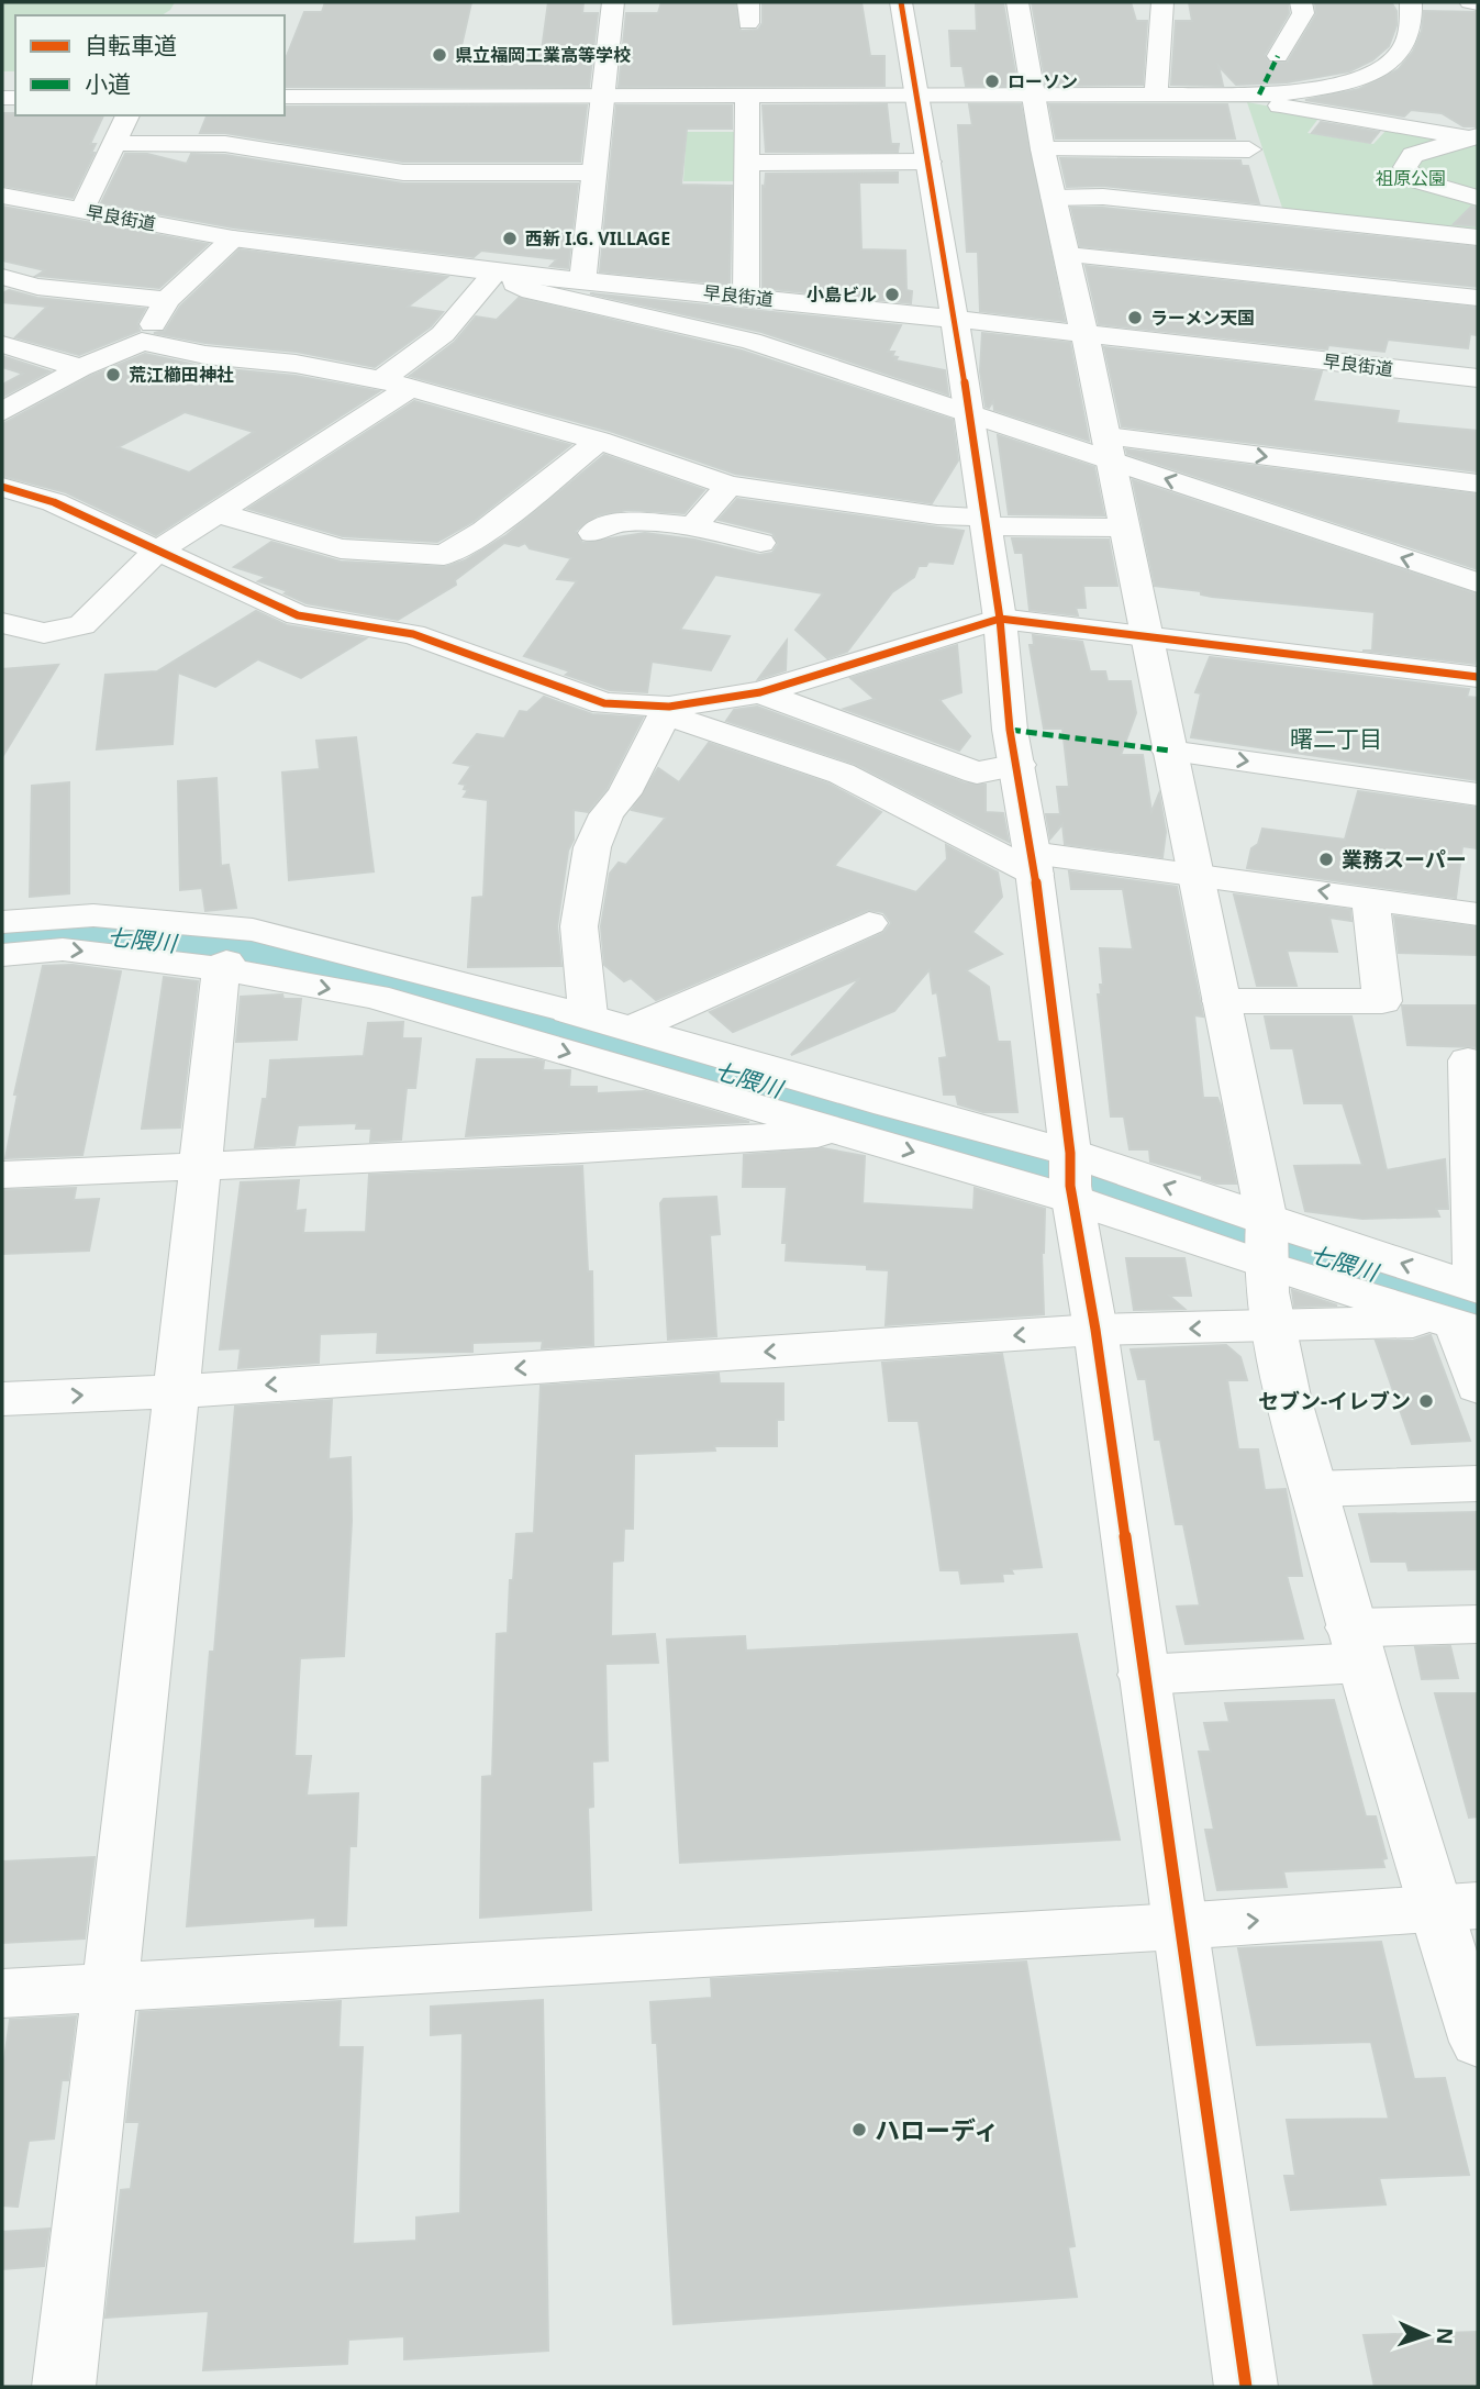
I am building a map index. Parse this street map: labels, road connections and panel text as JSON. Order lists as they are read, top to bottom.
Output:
{
  "streets": {
    "street": ["早良街道"]
  },
  "districts": ["曙二丁目"],
  "water": ["七隈川"],
  "parks": ["祖原公園"],
  "places": [
    "県立福岡工業高等学校",
    "ローソン",
    "西新 I.G. VILLAGE",
    "小島ビル",
    "ラーメン天国",
    "荒江櫛田神社",
    "業務スーパー",
    "セブン-イレブン",
    "ハローディ"
  ],
  "legend": ["自転車道", "小道"],
  "north": "right"
}
